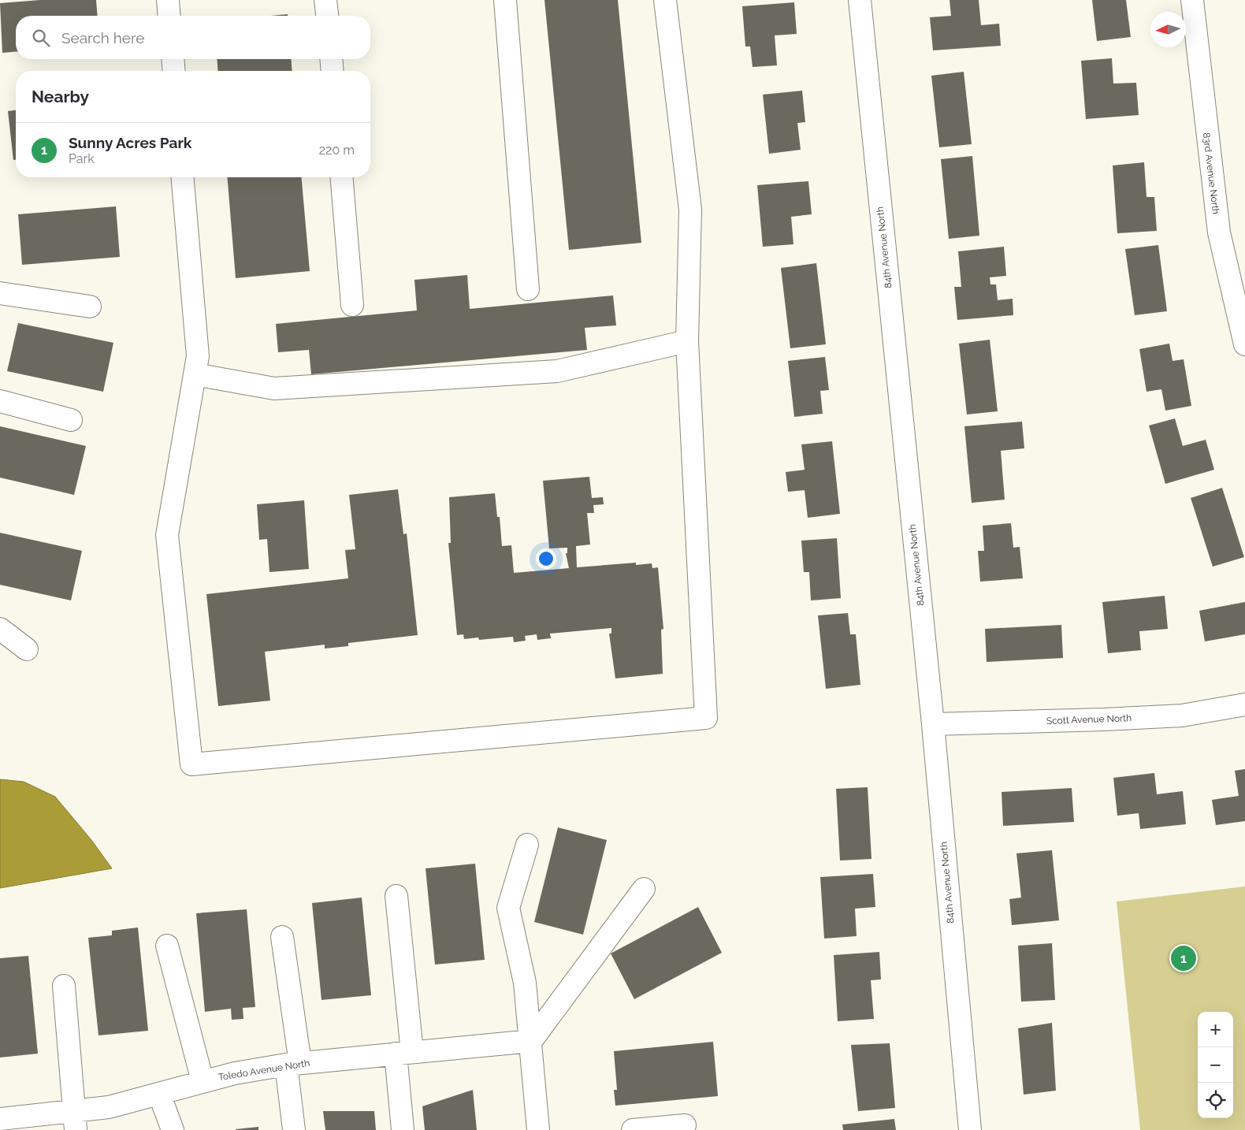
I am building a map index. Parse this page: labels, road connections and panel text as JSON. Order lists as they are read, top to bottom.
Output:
{
  "streets": {
    "street": [
      "83rd Avenue North",
      "84th Avenue North",
      "Scott Avenue North",
      "Toledo Avenue North"
    ]
  },
  "crossings": [
    ["84th Avenue North", "Scott Avenue North"]
  ],
  "north": "left",
  "page": {
    "search": "Search here",
    "heading": "Nearby",
    "list": [
      {
        "mark": "1",
        "name": "Sunny Acres Park",
        "note": "Park",
        "value": "220 m"
      }
    ],
    "pins": "1",
    "map_buttons": ["+", "−"]
  }
}
